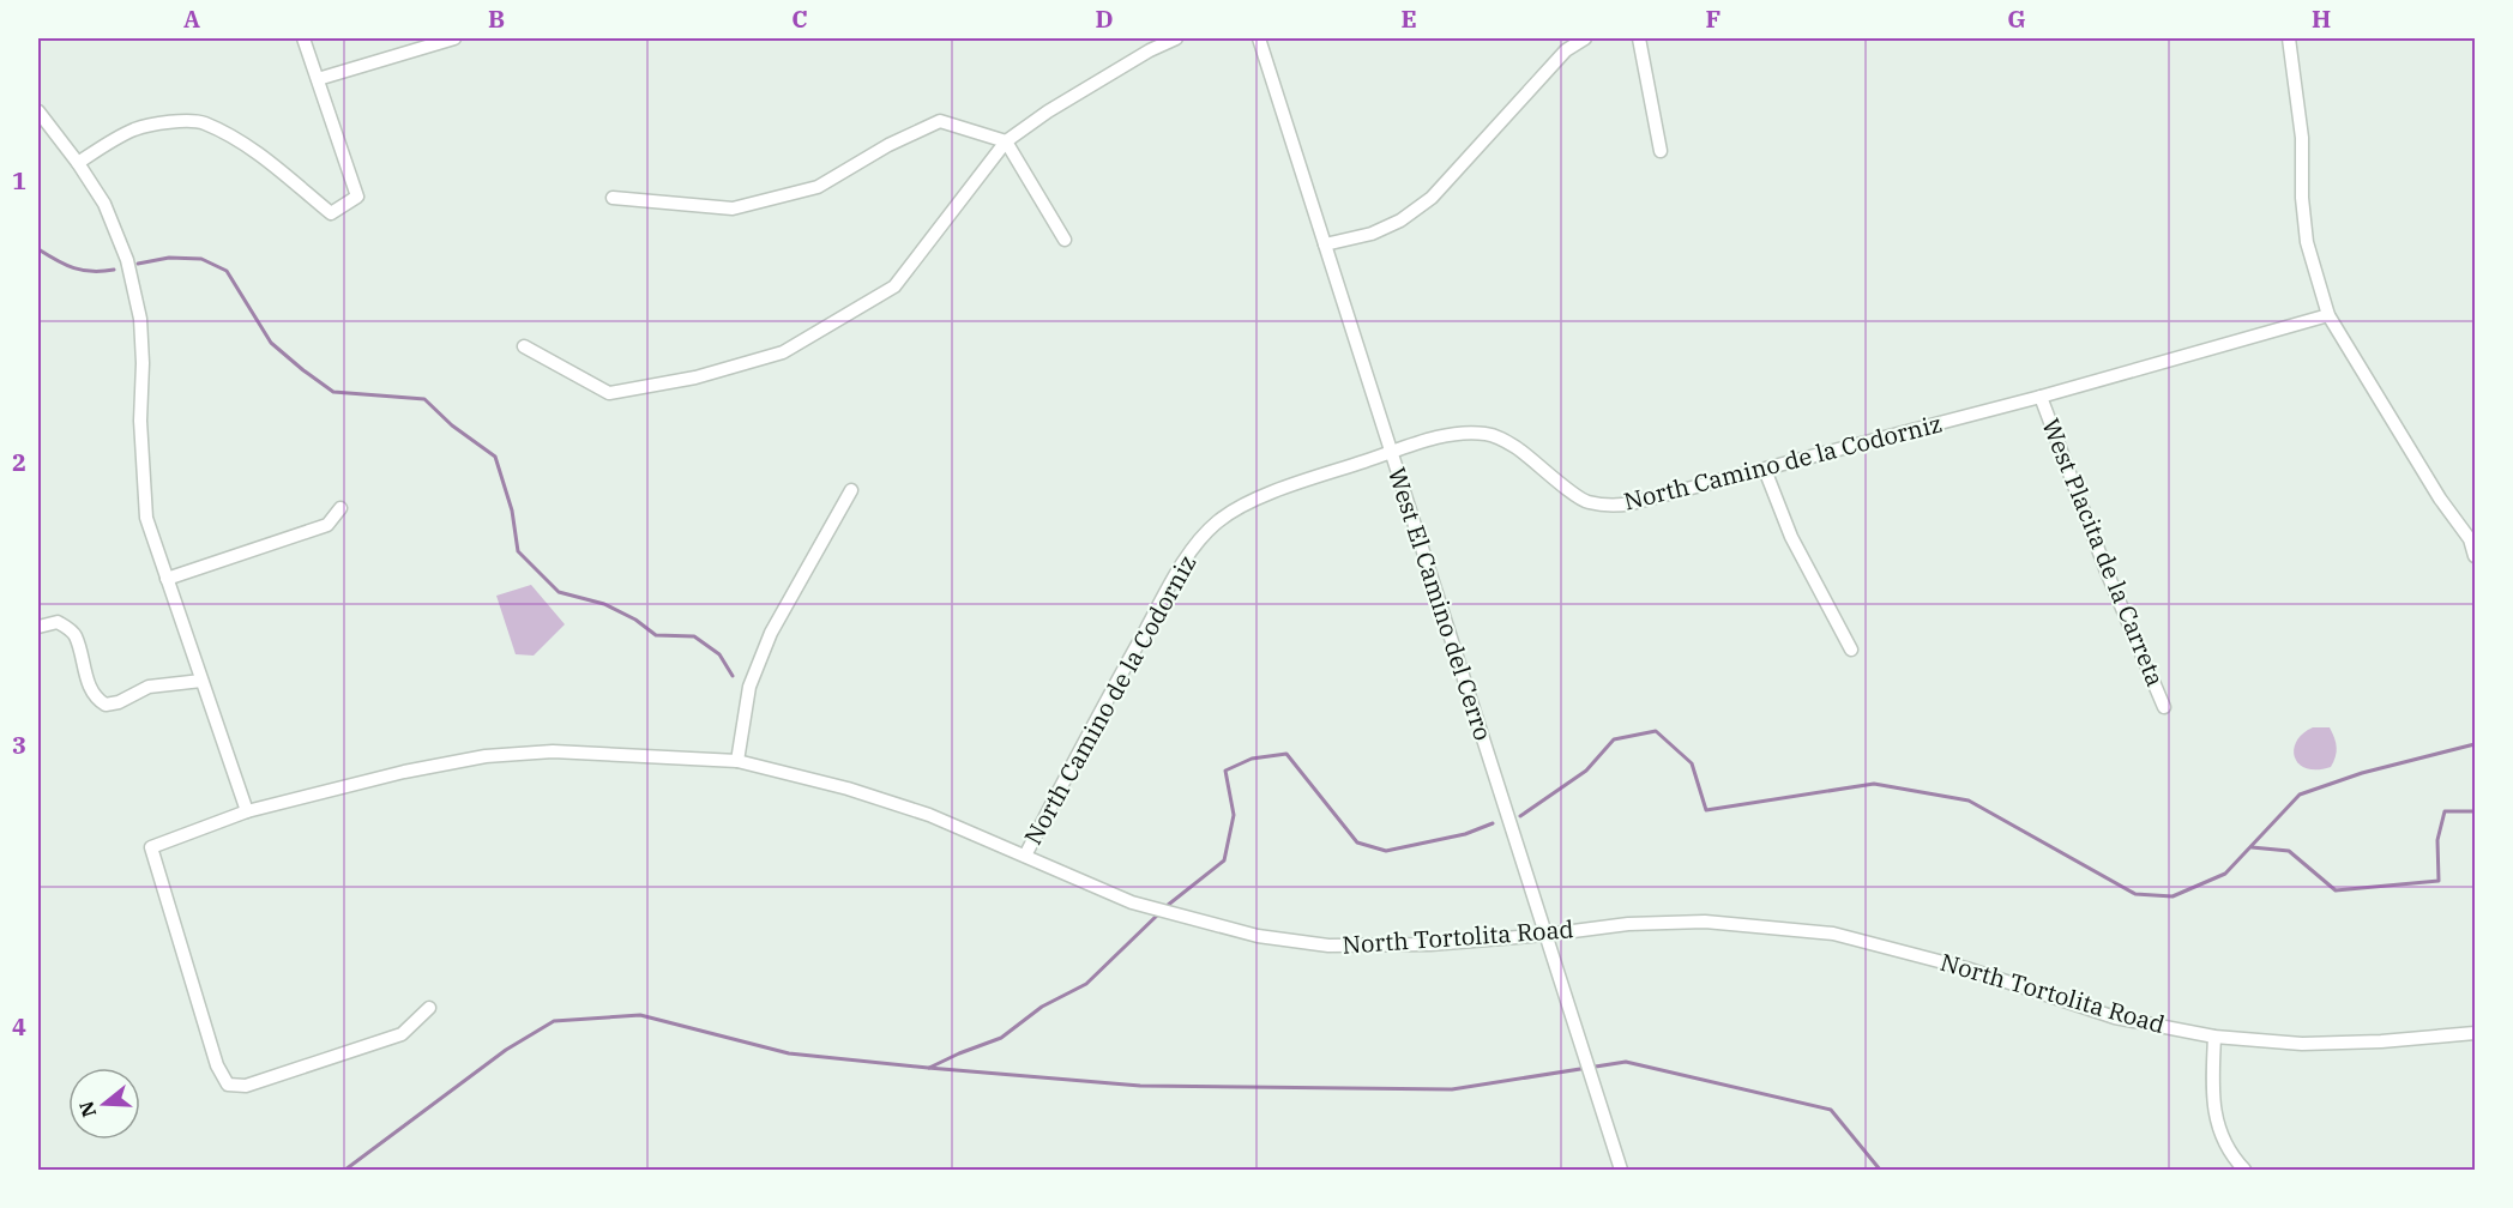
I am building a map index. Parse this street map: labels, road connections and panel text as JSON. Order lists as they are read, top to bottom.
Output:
{
  "streets": {
    "street": [
      "North Camino de la Codorniz",
      "West Placita de la Carreta",
      "West El Camino del Cerro",
      "North Tortolita Road"
    ]
  },
  "crossings": [
    ["North Camino de la Codorniz", "West Placita de la Carreta"],
    ["North Camino de la Codorniz", "West El Camino del Cerro"],
    ["North Camino de la Codorniz", "North Tortolita Road"],
    ["West El Camino del Cerro", "North Tortolita Road"]
  ],
  "north": "left",
  "grid": {
    "columns": [
      "A",
      "B",
      "C",
      "D",
      "E",
      "F",
      "G",
      "H"
    ],
    "rows": [
      "1",
      "2",
      "3",
      "4"
    ]
  }
}
